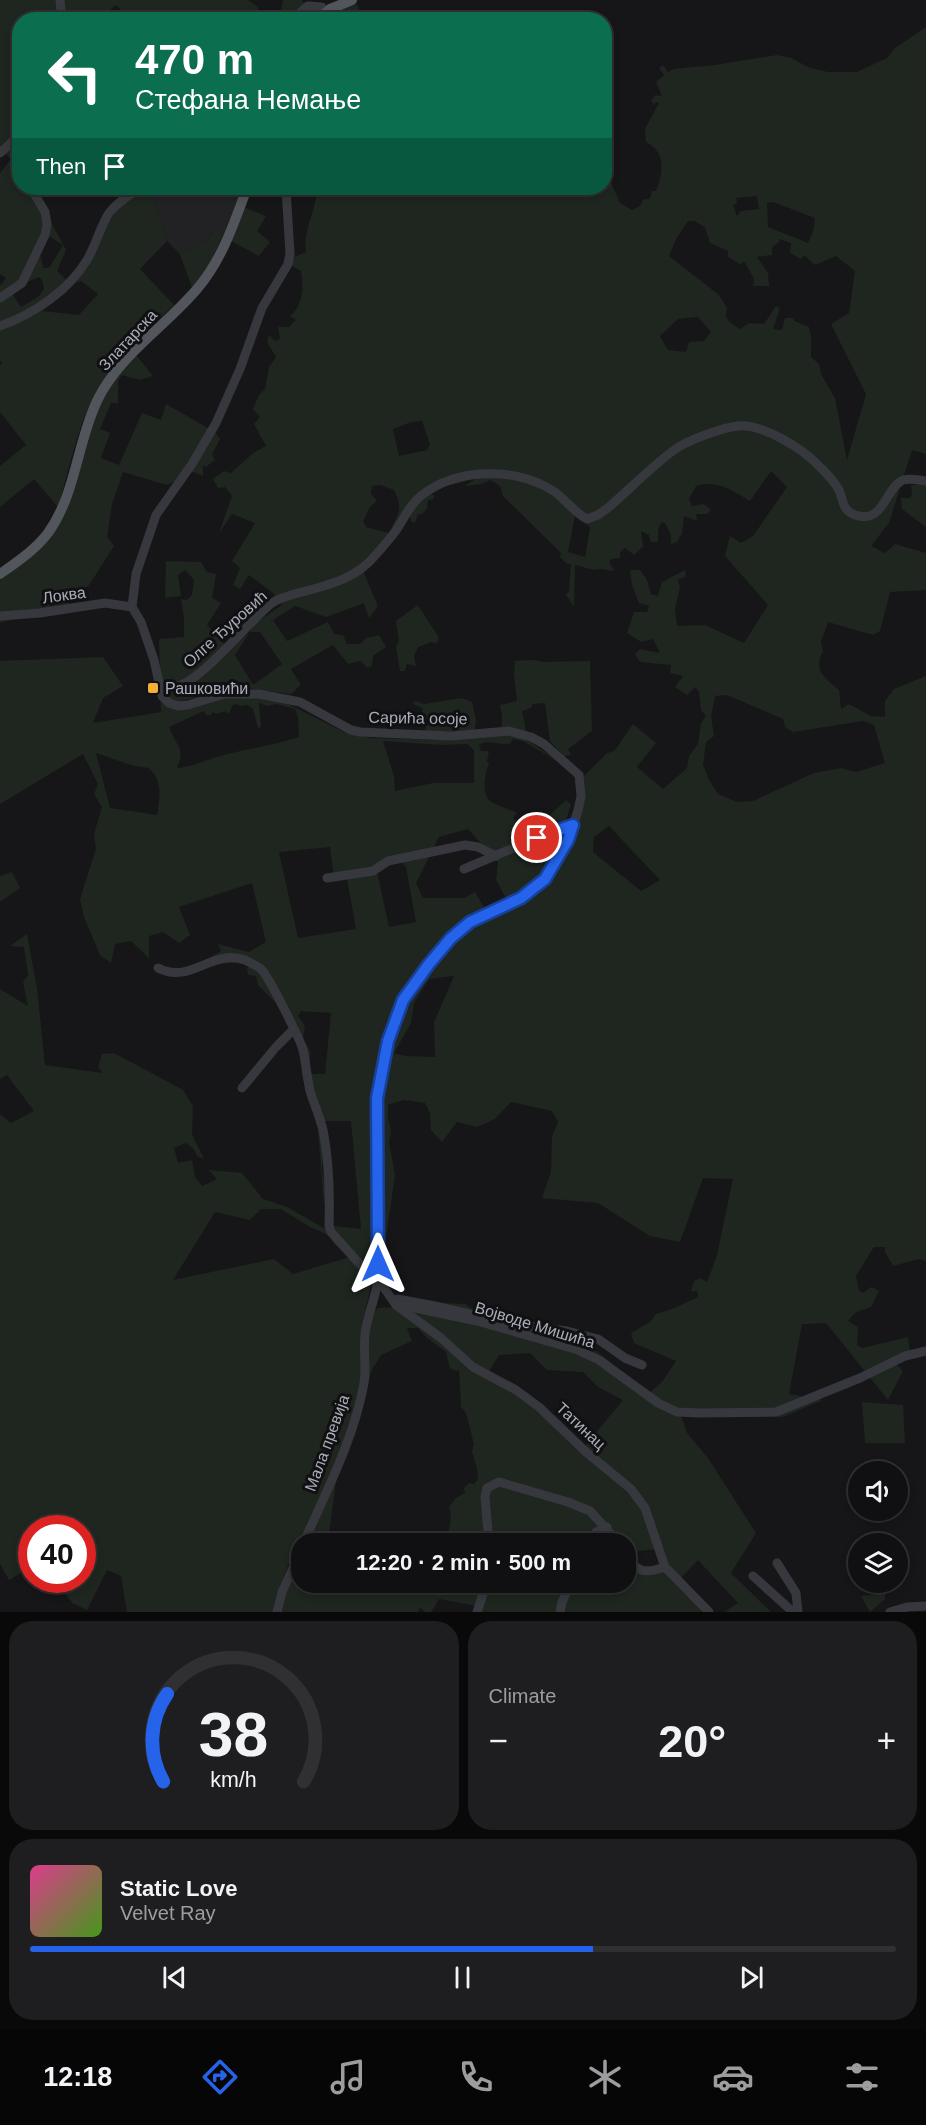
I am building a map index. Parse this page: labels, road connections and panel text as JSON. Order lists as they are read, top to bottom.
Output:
{
  "streets": {
    "main road": ["Златарска"],
    "street": [
      "Локва",
      "Олге Ђуровић",
      "Сарића осоје",
      "Војводе Мишића",
      "Татинац",
      "Мала превија"
    ]
  },
  "crossings": [
    ["Локва", "Сарића осоје"],
    ["Олге Ђуровић", "Сарића осоје"],
    ["Сарића осоје", "Мала превија"],
    ["Војводе Мишића", "Татинац"]
  ],
  "places": {
    "transit": ["Рашковићи"]
  },
  "page": {
    "turn": ["470 m", "Стефана Немање"],
    "then": "Then",
    "limit": "40",
    "trip": "12:20 · 2 min · 500 m",
    "tile": "Climate",
    "heat": ["−", "20°", "+"],
    "song": ["Static Love", "Velvet Ray"],
    "tabs": "12:18",
    "gauge": ["38", "km/h"]
  }
}
